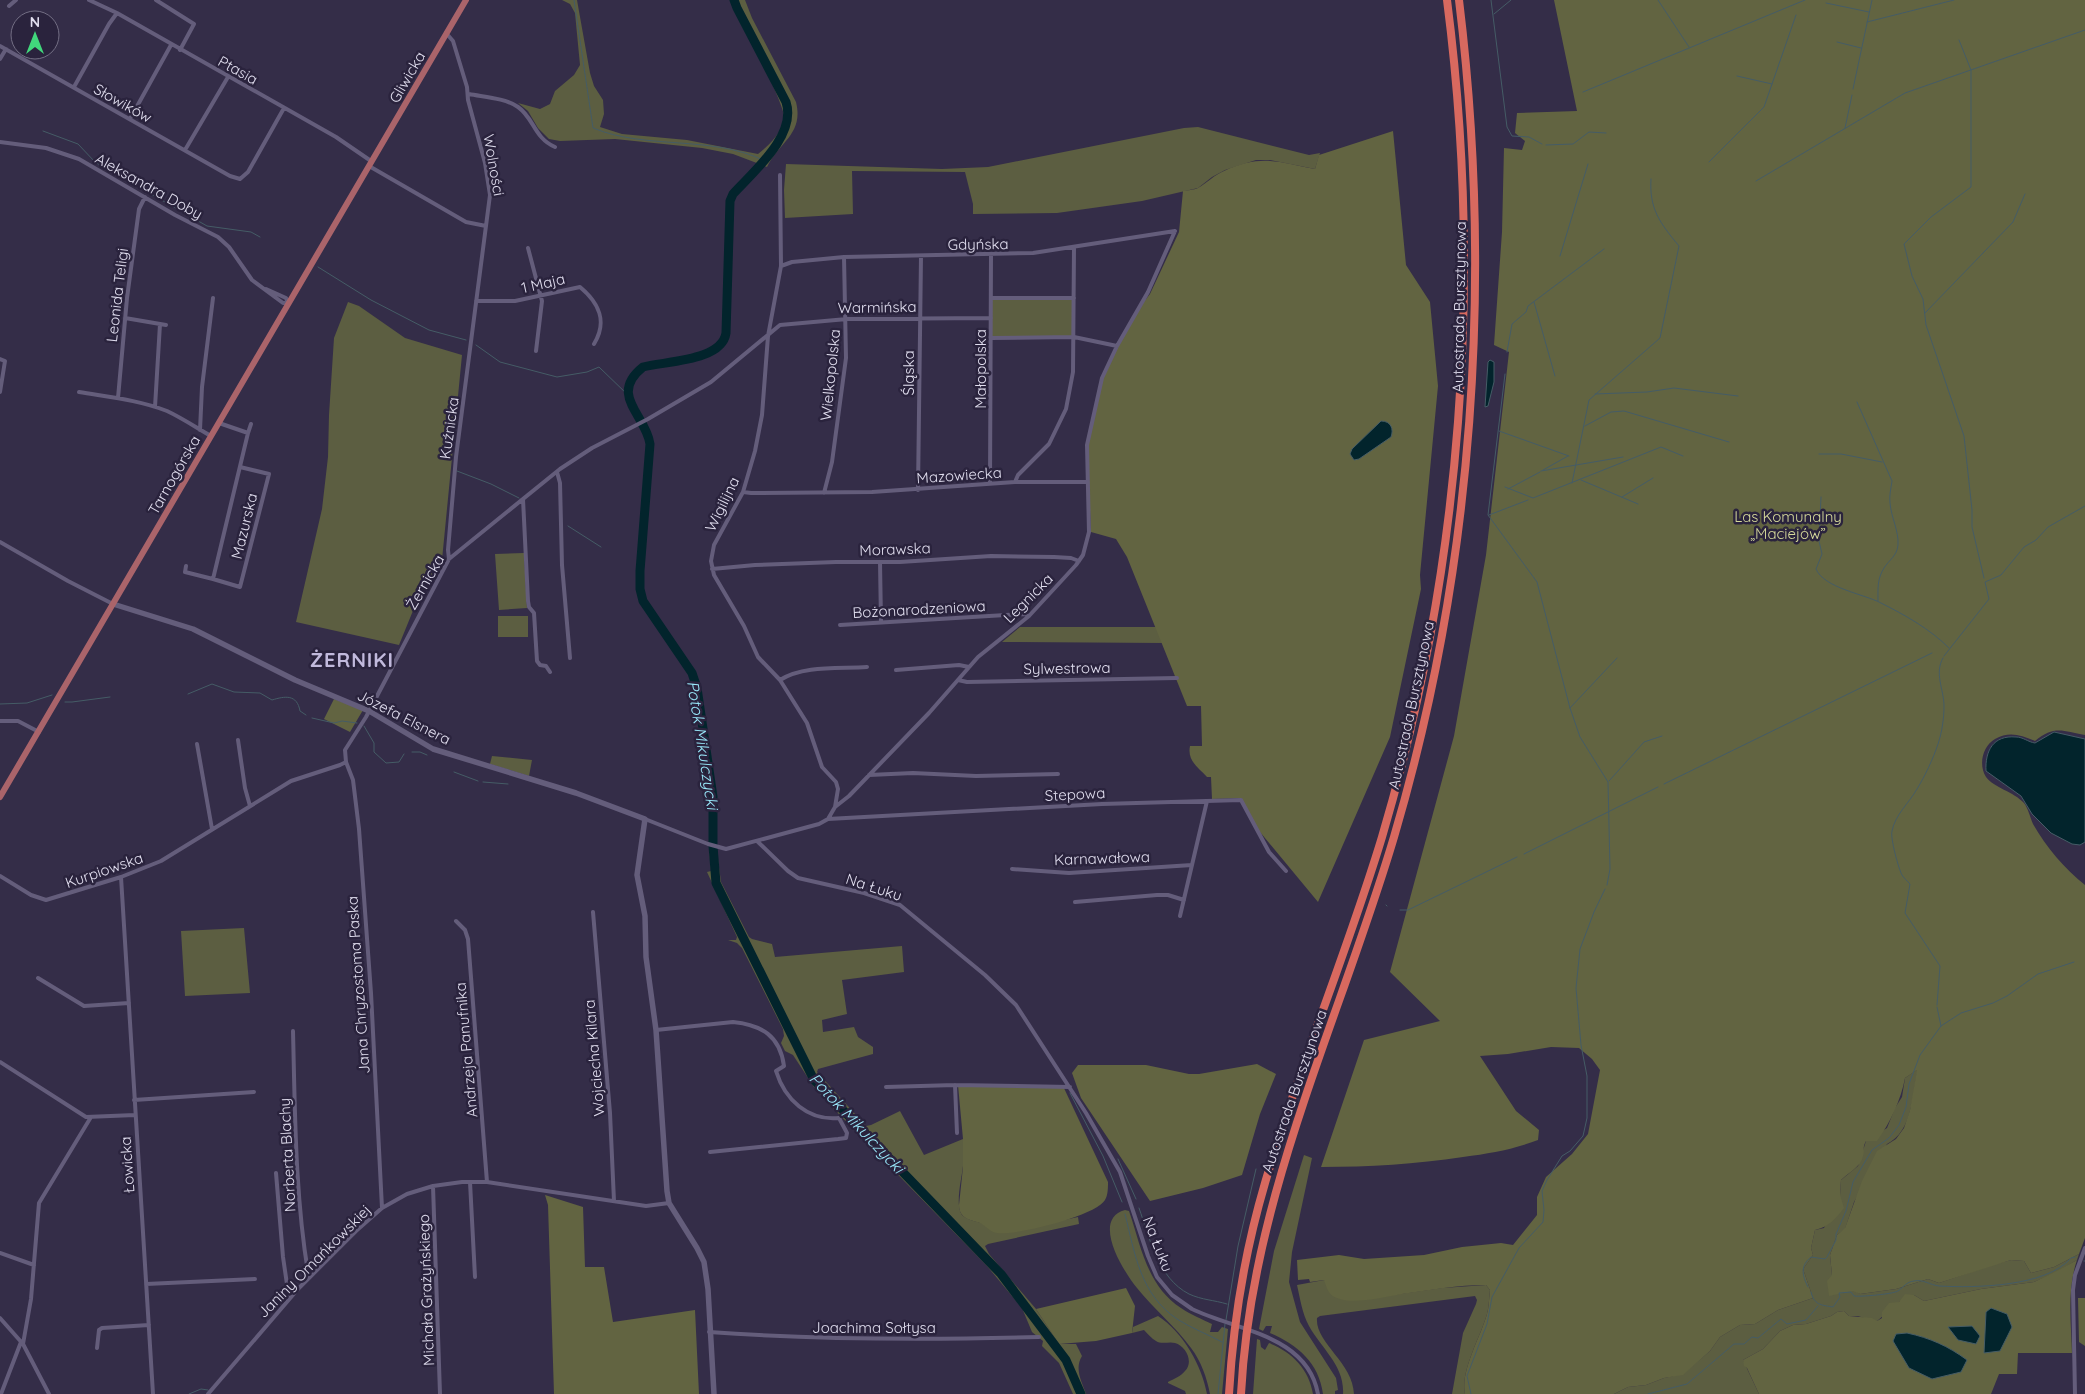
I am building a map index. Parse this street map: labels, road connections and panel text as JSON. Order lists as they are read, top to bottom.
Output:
{
  "streets": {
    "highway": ["Autostrada Bursztynowa"],
    "main road": ["Gliwicka", "Tarnogórska"],
    "street": [
      "Ptasia",
      "Słowików",
      "Wolności",
      "Aleksandra Doby",
      "Gdyńska",
      "1 Maja",
      "Leonida Teligi",
      "Warmińska",
      "Małopolska",
      "Śląska",
      "Wielkopolska",
      "Kuźnicka",
      "Mazowiecka",
      "Wigilijna",
      "Mazurska",
      "Morawska",
      "Żernicka",
      "Legnicka",
      "Bożonarodzeniowa",
      "Sylwestrowa",
      "Józefa Elsnera",
      "Stepowa",
      "Karnawałowa",
      "Kurpiowska",
      "Na Łuku",
      "Jana Chryzostoma Paska",
      "Andrzeja Panufnika",
      "Wojciecha Kilara",
      "Norberta Blachy",
      "Łowicka",
      "Janiny Omańkowskiej",
      "Michała Grażyńskiego",
      "Joachima Sołtysa"
    ]
  },
  "crossings": [
    ["Ptasia", "Gliwicka"],
    ["Ptasia", "Słowików"],
    ["Ptasia", "Wolności"],
    ["Ptasia", "Tarnogórska"],
    ["Gliwicka", "Wolności"],
    ["Gliwicka", "Tarnogórska"],
    ["Wolności", "1 Maja"],
    ["Wolności", "Kuźnicka"],
    ["Aleksandra Doby", "Leonida Teligi"],
    ["Aleksandra Doby", "Tarnogórska"],
    ["Gdyńska", "Małopolska"],
    ["Gdyńska", "Śląska"],
    ["Gdyńska", "Wielkopolska"],
    ["Gdyńska", "Mazowiecka"],
    ["Gdyńska", "Wigilijna"],
    ["Gdyńska", "Legnicka"],
    ["1 Maja", "Kuźnicka"],
    ["Warmińska", "Małopolska"],
    ["Warmińska", "Śląska"],
    ["Warmińska", "Wielkopolska"],
    ["Warmińska", "Wigilijna"],
    ["Warmińska", "Żernicka"],
    ["Małopolska", "Mazowiecka"],
    ["Śląska", "Mazowiecka"],
    ["Wielkopolska", "Mazowiecka"],
    ["Kuźnicka", "Żernicka"],
    ["Tarnogórska", "Józefa Elsnera"],
    ["Mazowiecka", "Wigilijna"],
    ["Wigilijna", "Morawska"],
    ["Wigilijna", "Żernicka"],
    ["Morawska", "Legnicka"],
    ["Żernicka", "Józefa Elsnera"],
    ["Legnicka", "Bożonarodzeniowa"],
    ["Legnicka", "Sylwestrowa"],
    ["Legnicka", "Stepowa"],
    ["Józefa Elsnera", "Na Łuku"],
    ["Kurpiowska", "Jana Chryzostoma Paska"],
    ["Kurpiowska", "Łowicka"],
    ["Jana Chryzostoma Paska", "Janiny Omańkowskiej"],
    ["Andrzeja Panufnika", "Janiny Omańkowskiej"],
    ["Wojciecha Kilara", "Janiny Omańkowskiej"],
    ["Norberta Blachy", "Janiny Omańkowskiej"],
    ["Janiny Omańkowskiej", "Michała Grażyńskiego"]
  ],
  "districts": ["ŻERNIKI"],
  "water": ["Potok Mikulczycki"],
  "parks": ["Las Komunalny „Maciejów”"],
  "north": "top"
}
